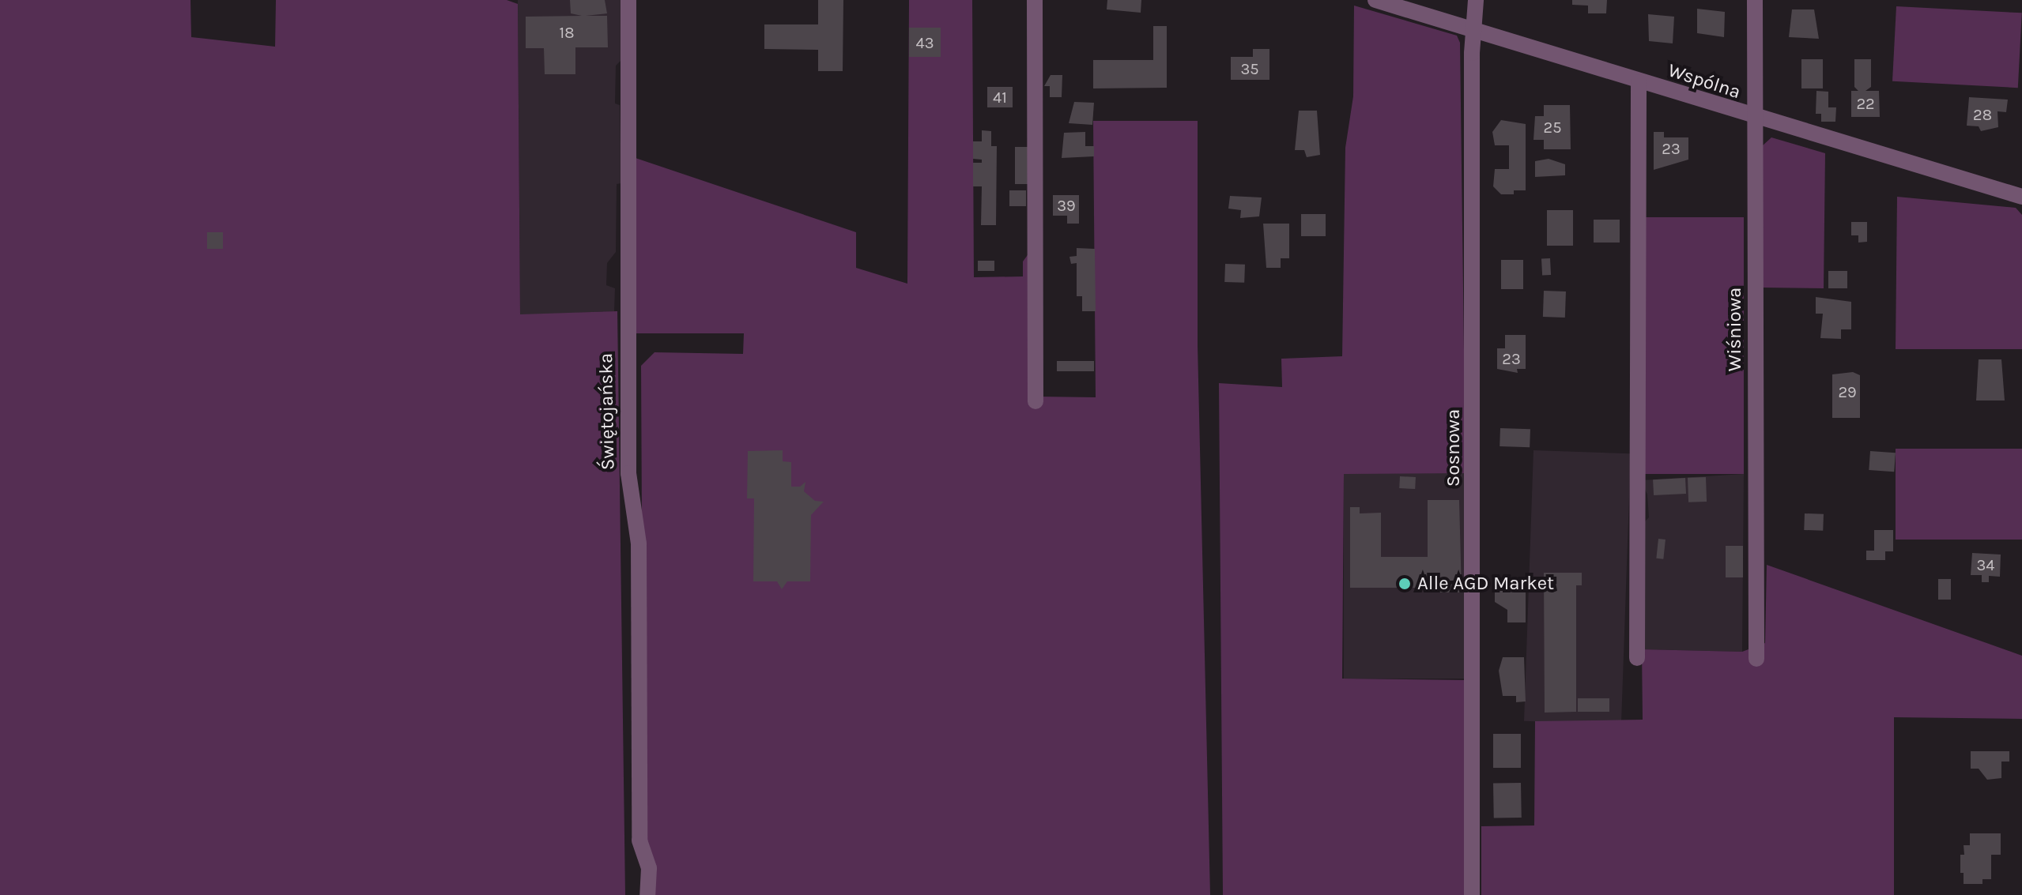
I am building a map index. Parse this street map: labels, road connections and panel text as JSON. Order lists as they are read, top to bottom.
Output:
{
  "streets": {
    "street": [
      "Wspólna",
      "Wiśniowa",
      "Świętojańska",
      "Sosnowa"
    ]
  },
  "crossings": [
    ["Wspólna", "Wiśniowa"],
    ["Wspólna", "Sosnowa"]
  ],
  "places": ["Alle AGD Market"],
  "house_numbers": [
    "18",
    "43",
    "35",
    "41",
    "22",
    "28",
    "25",
    "23",
    "39",
    "23",
    "29",
    "34"
  ]
}
